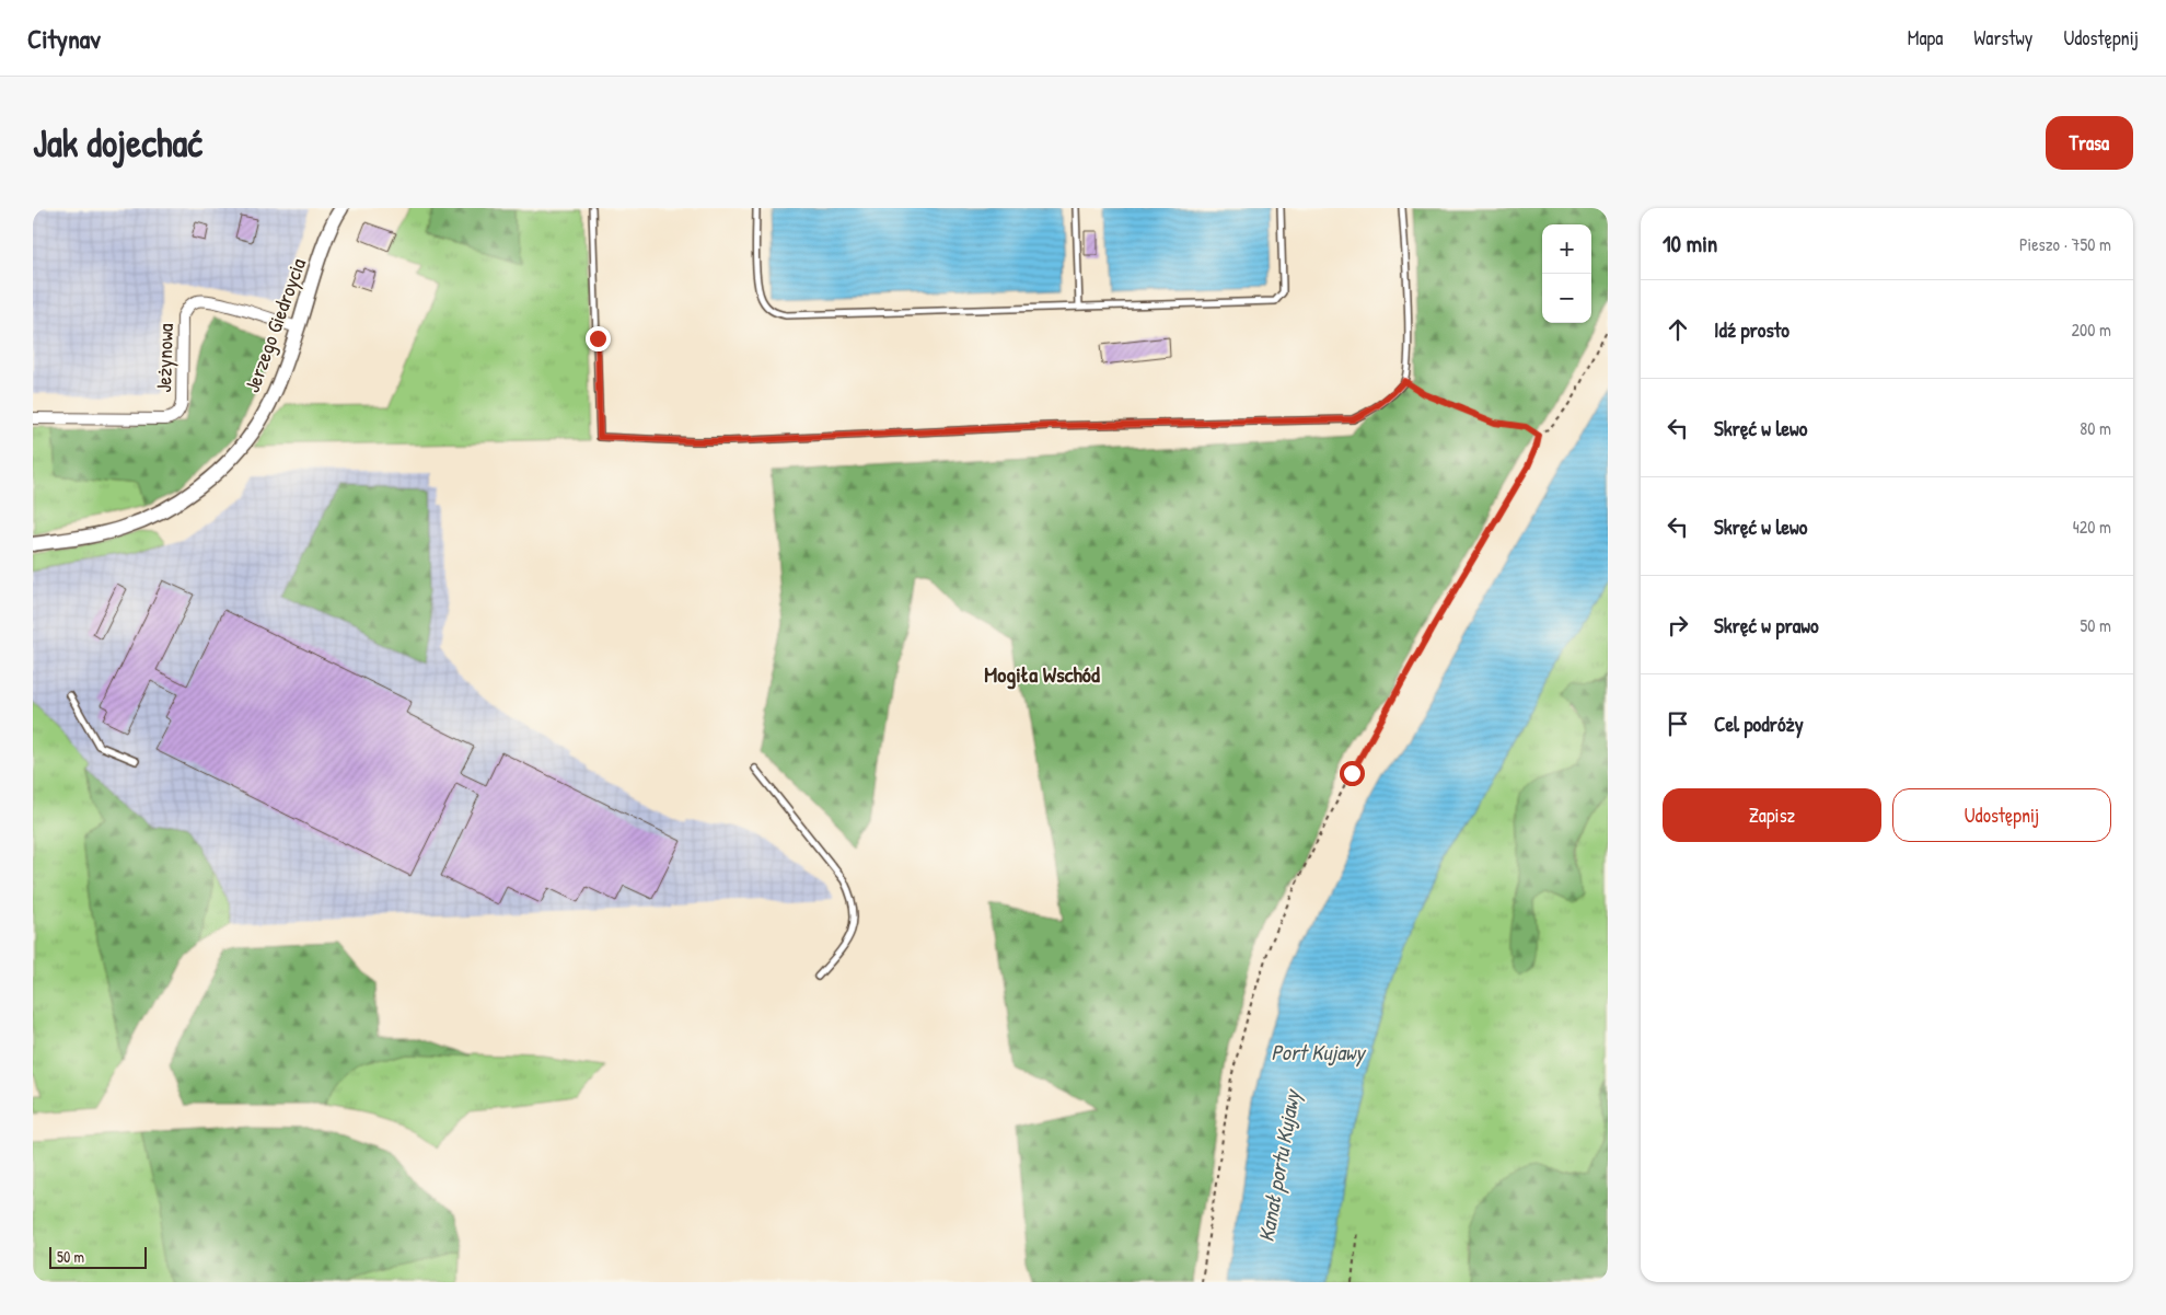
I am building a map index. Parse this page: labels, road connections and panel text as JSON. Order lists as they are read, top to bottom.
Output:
{
  "streets": {
    "street": ["Jerzego Giedroycia", "Jeżynowa"]
  },
  "crossings": [
    ["Jerzego Giedroycia", "Jeżynowa"]
  ],
  "districts": ["Mogiła Wschód"],
  "water": ["Port Kujawy", "Kanał portu Kujawy"],
  "scale_bar": "50 m",
  "page": {
    "header": "Citynav",
    "nav": ["Mapa", "Warstwy", "Udostępnij"],
    "buttons": [
      "Trasa",
      ["Zapisz", "Udostępnij"]
    ],
    "title": "Jak dojechać",
    "heading": ["10 min", "Pieszo · 750 m"],
    "map_buttons": ["+", "−"],
    "list": [
      ["Idź prosto", "200 m"],
      ["Skręć w lewo", "80 m"],
      ["Skręć w lewo", "420 m"],
      ["Skręć w prawo", "50 m"],
      "Cel podróży"
    ],
    "scale": "50 m"
  }
}
